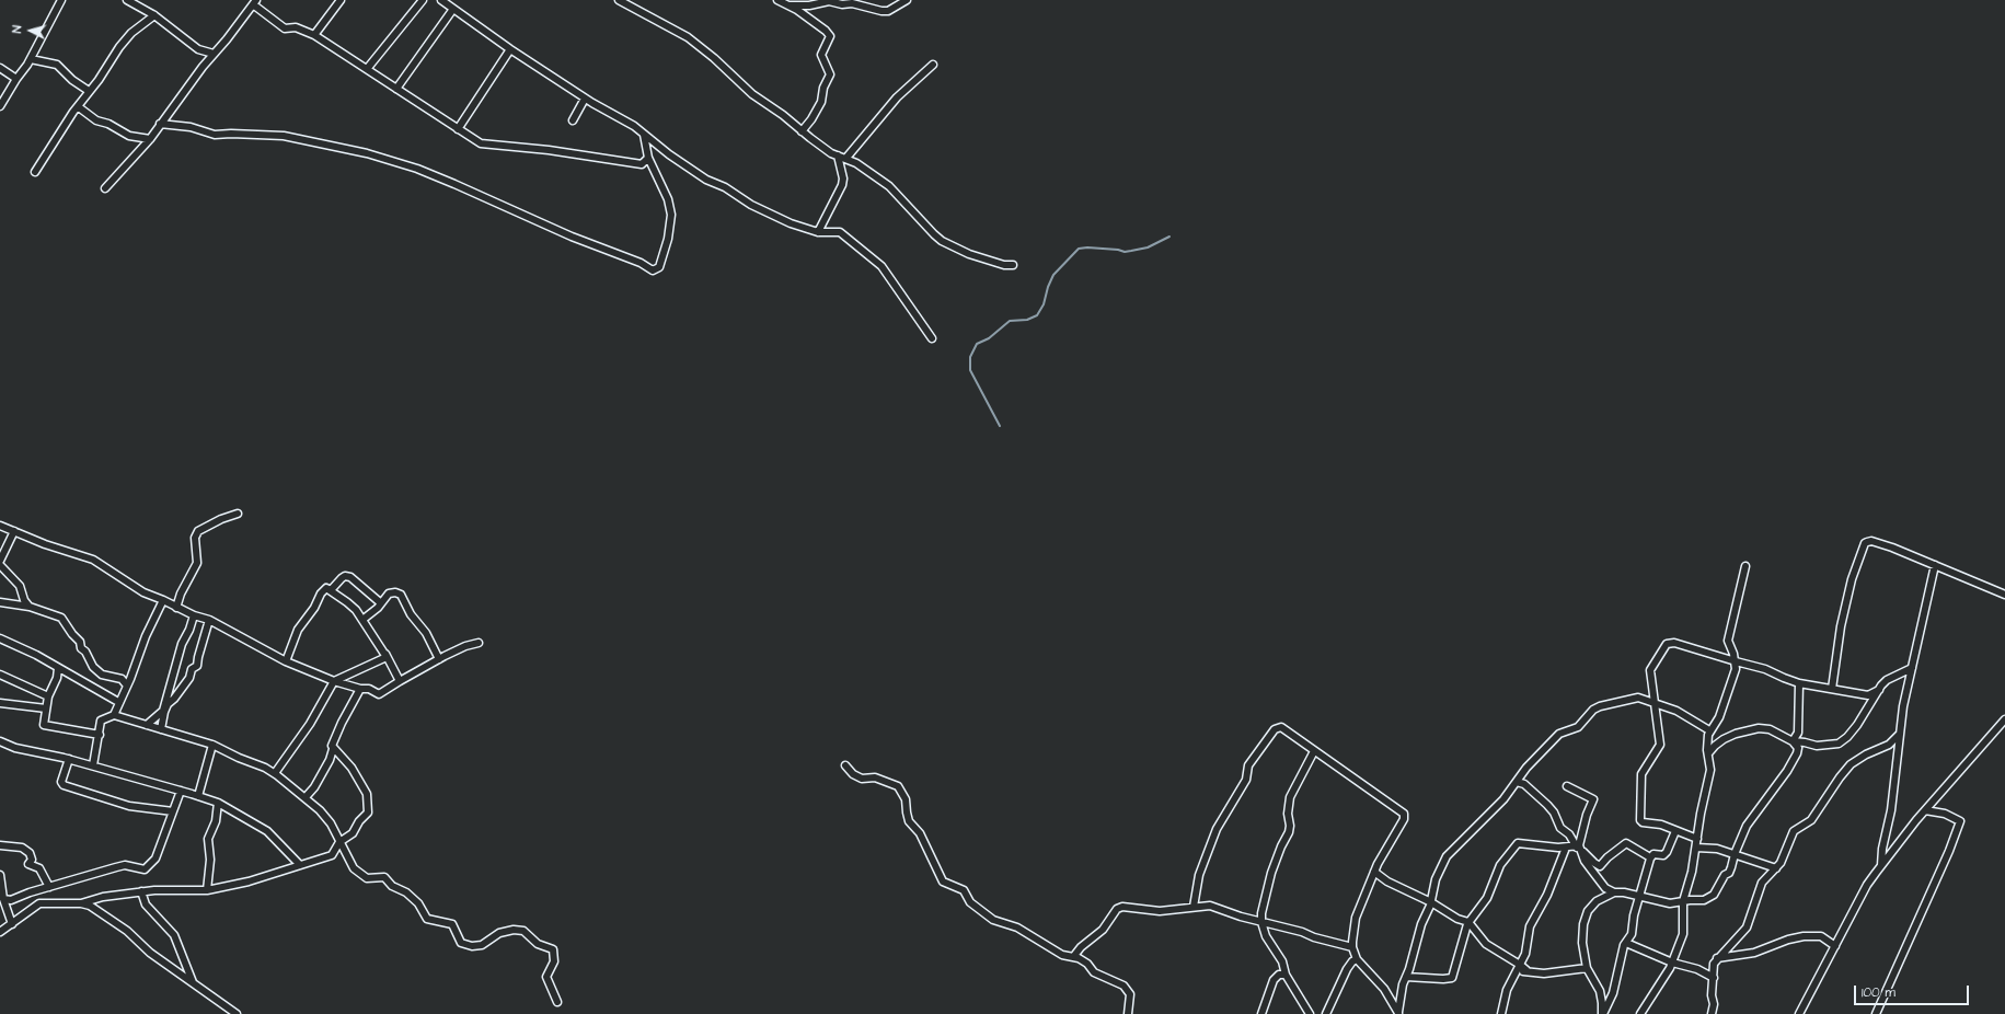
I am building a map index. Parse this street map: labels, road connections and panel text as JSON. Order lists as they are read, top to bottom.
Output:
{
  "scale_bar": "100 m",
  "north": "left"
}
